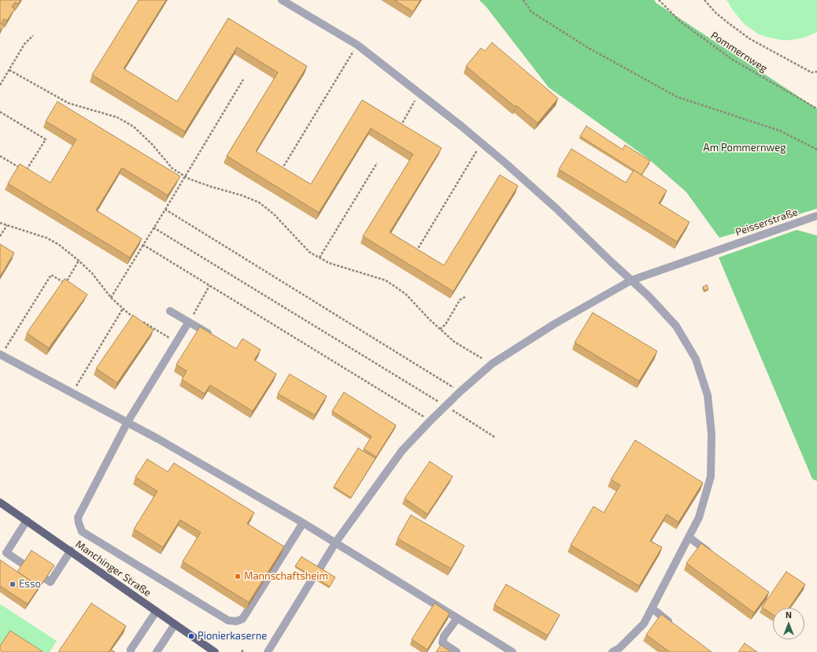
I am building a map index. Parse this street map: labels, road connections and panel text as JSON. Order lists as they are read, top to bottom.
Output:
{
  "streets": {
    "main road": ["Manchinger Straße"],
    "street": ["Peisserstraße"],
    "path": ["Pommernweg"]
  },
  "parks": ["Am Pommernweg"],
  "places": ["Mannschaftsheim", "Esso", "Pionierkaserne"],
  "north": "top"
}
